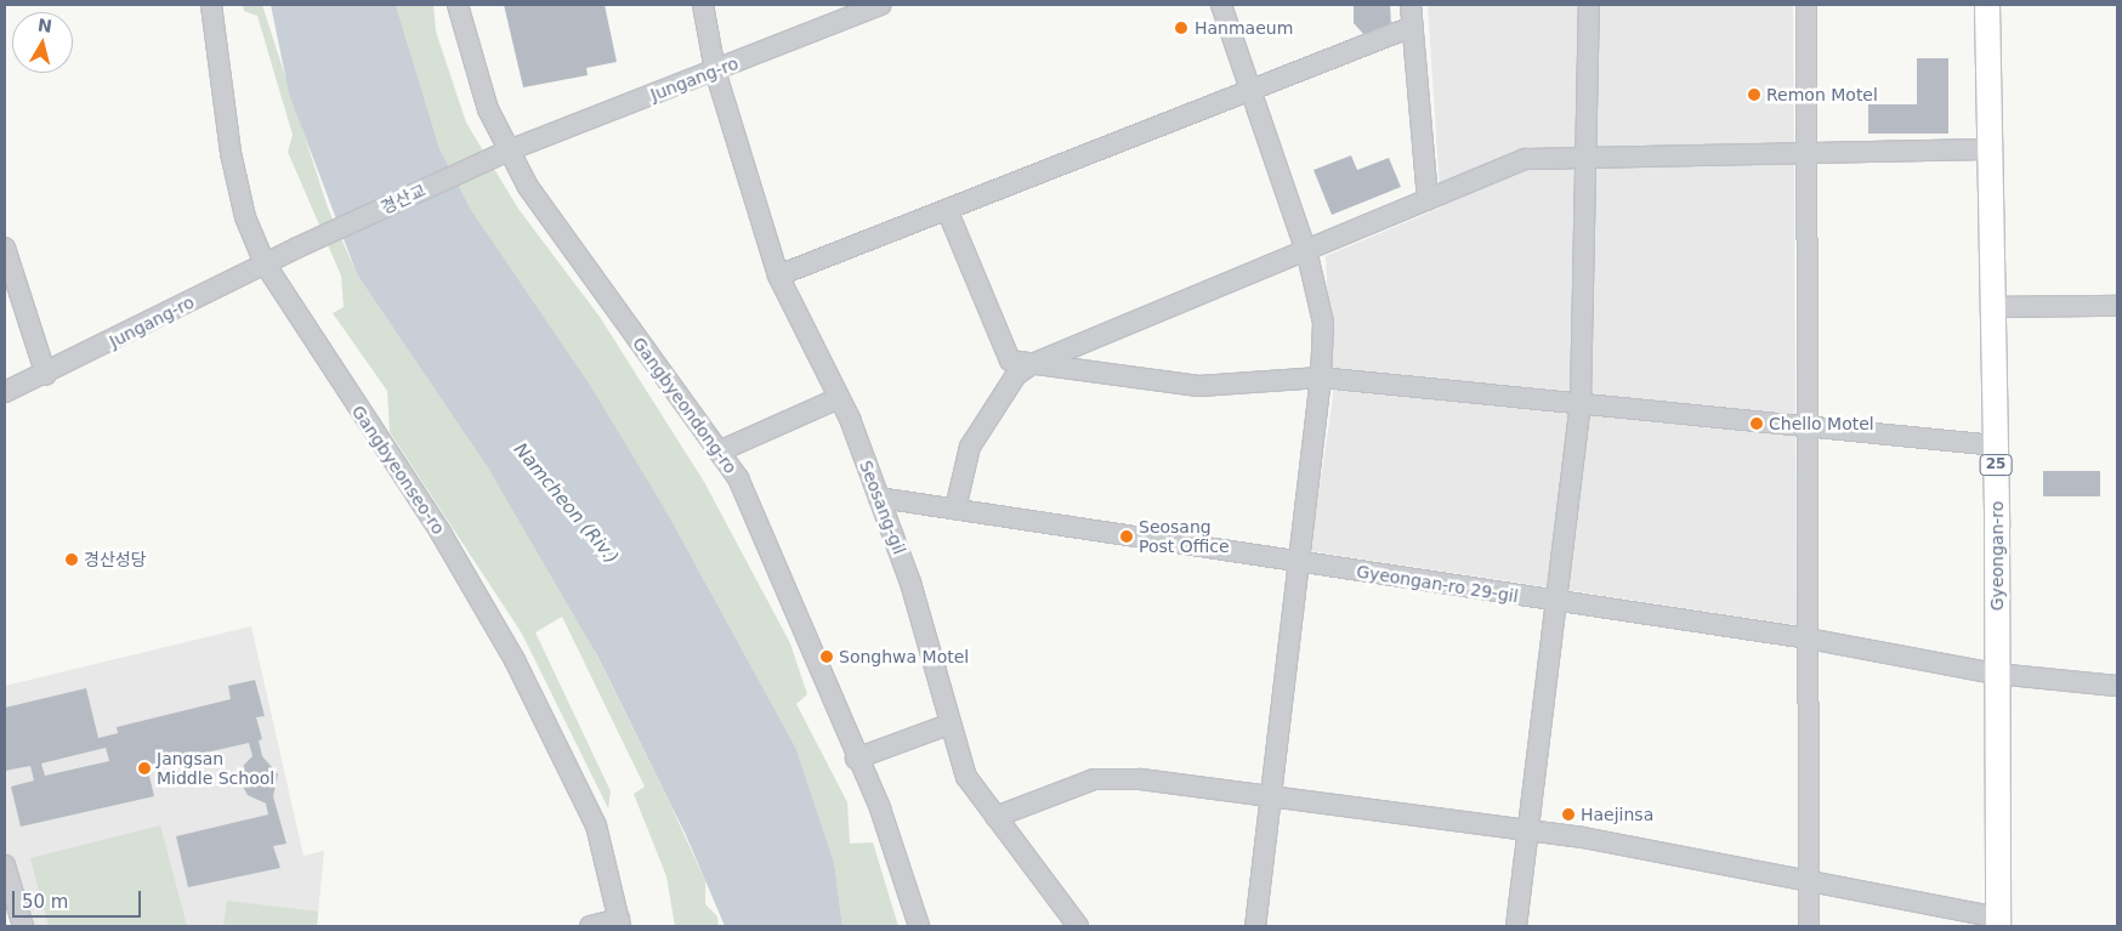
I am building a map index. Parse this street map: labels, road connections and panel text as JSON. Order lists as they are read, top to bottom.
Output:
{
  "streets": {
    "main road": ["25", "Gyeongan-ro"],
    "street": [
      "Jungang-ro",
      "경산교",
      "Gangbyeondong-ro",
      "Gangbyeonseo-ro",
      "Seosang-gil",
      "Gyeongan-ro 29-gil"
    ]
  },
  "crossings": [
    ["Jungang-ro", "경산교"],
    ["Jungang-ro", "Gangbyeondong-ro"],
    ["Jungang-ro", "Gangbyeonseo-ro"],
    ["Jungang-ro", "Seosang-gil"],
    ["경산교", "Gangbyeondong-ro"],
    ["Seosang-gil", "Gyeongan-ro 29-gil"],
    ["Gyeongan-ro", "Gyeongan-ro 29-gil"]
  ],
  "water": ["Namcheon (Riv.)"],
  "places": [
    "Hanmaeum",
    "Remon Motel",
    "Chello Motel",
    "Seosang Post Office",
    "경산성당",
    "Songhwa Motel",
    "Jangsan Middle School",
    "Haejinsa"
  ],
  "scale_bar": "50 m",
  "north": "top"
}
